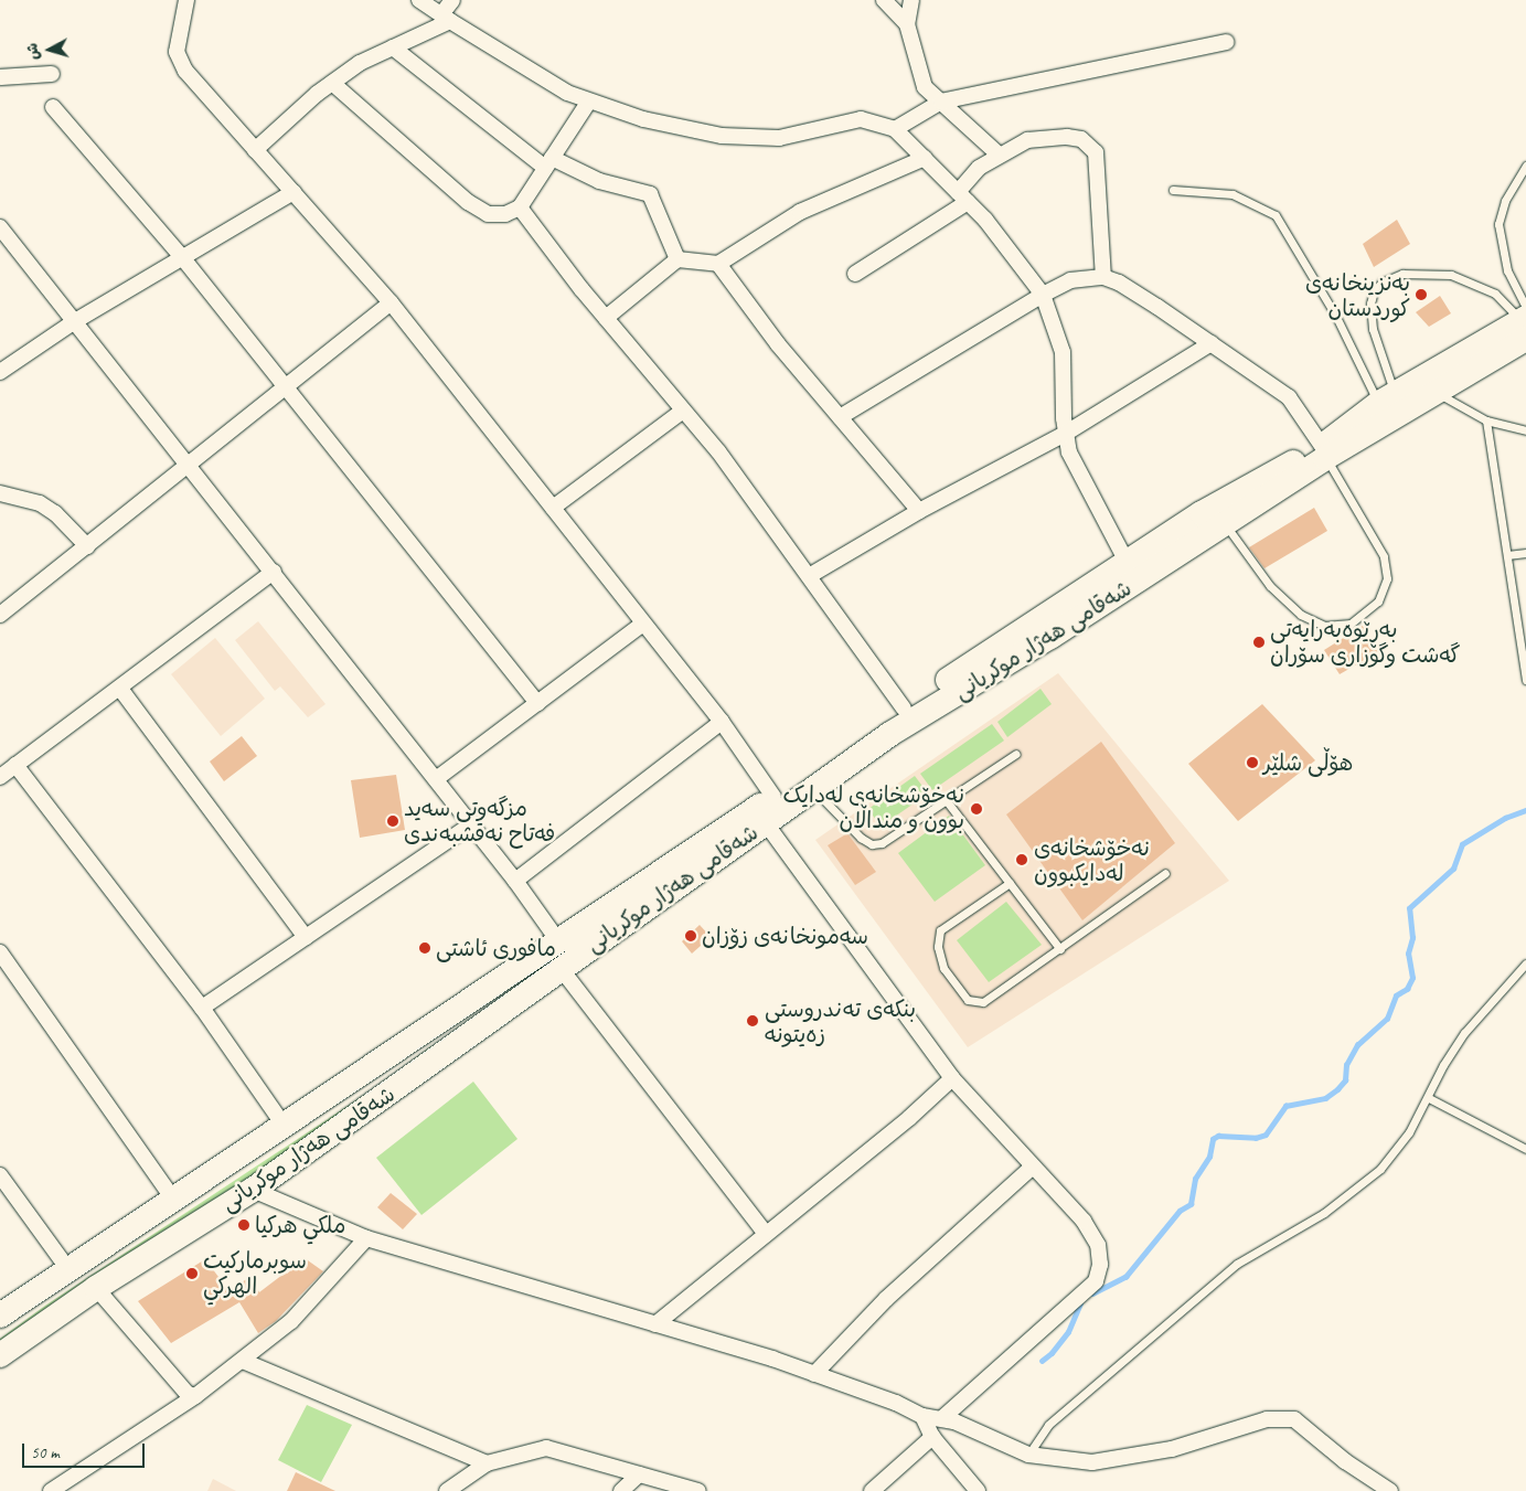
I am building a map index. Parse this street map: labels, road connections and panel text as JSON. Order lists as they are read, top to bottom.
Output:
{
  "streets": {
    "highway": ["شەقامی ھەژار موکریانی"]
  },
  "places": [
    "بەنزینخانەی كوردستان",
    "بەڕێوەبەرایەتی گەشت وگوزاری سۆران",
    "هۆڵی شلێر",
    "نەخۆشخانەی لەدایک بوون و منداڵان",
    "مزگەوتی سەید فەتاح نەقشبەندی",
    "نەخۆشخانەی لەدایکبوون",
    "سەمونخانەی زۆزان",
    "مافوری ئاشتی",
    "بنکەی تەندروستی زەیتونە",
    "ملكي هركيا",
    "سوبرماركيت الهركي"
  ],
  "scale_bar": "50 m",
  "north": "left"
}
